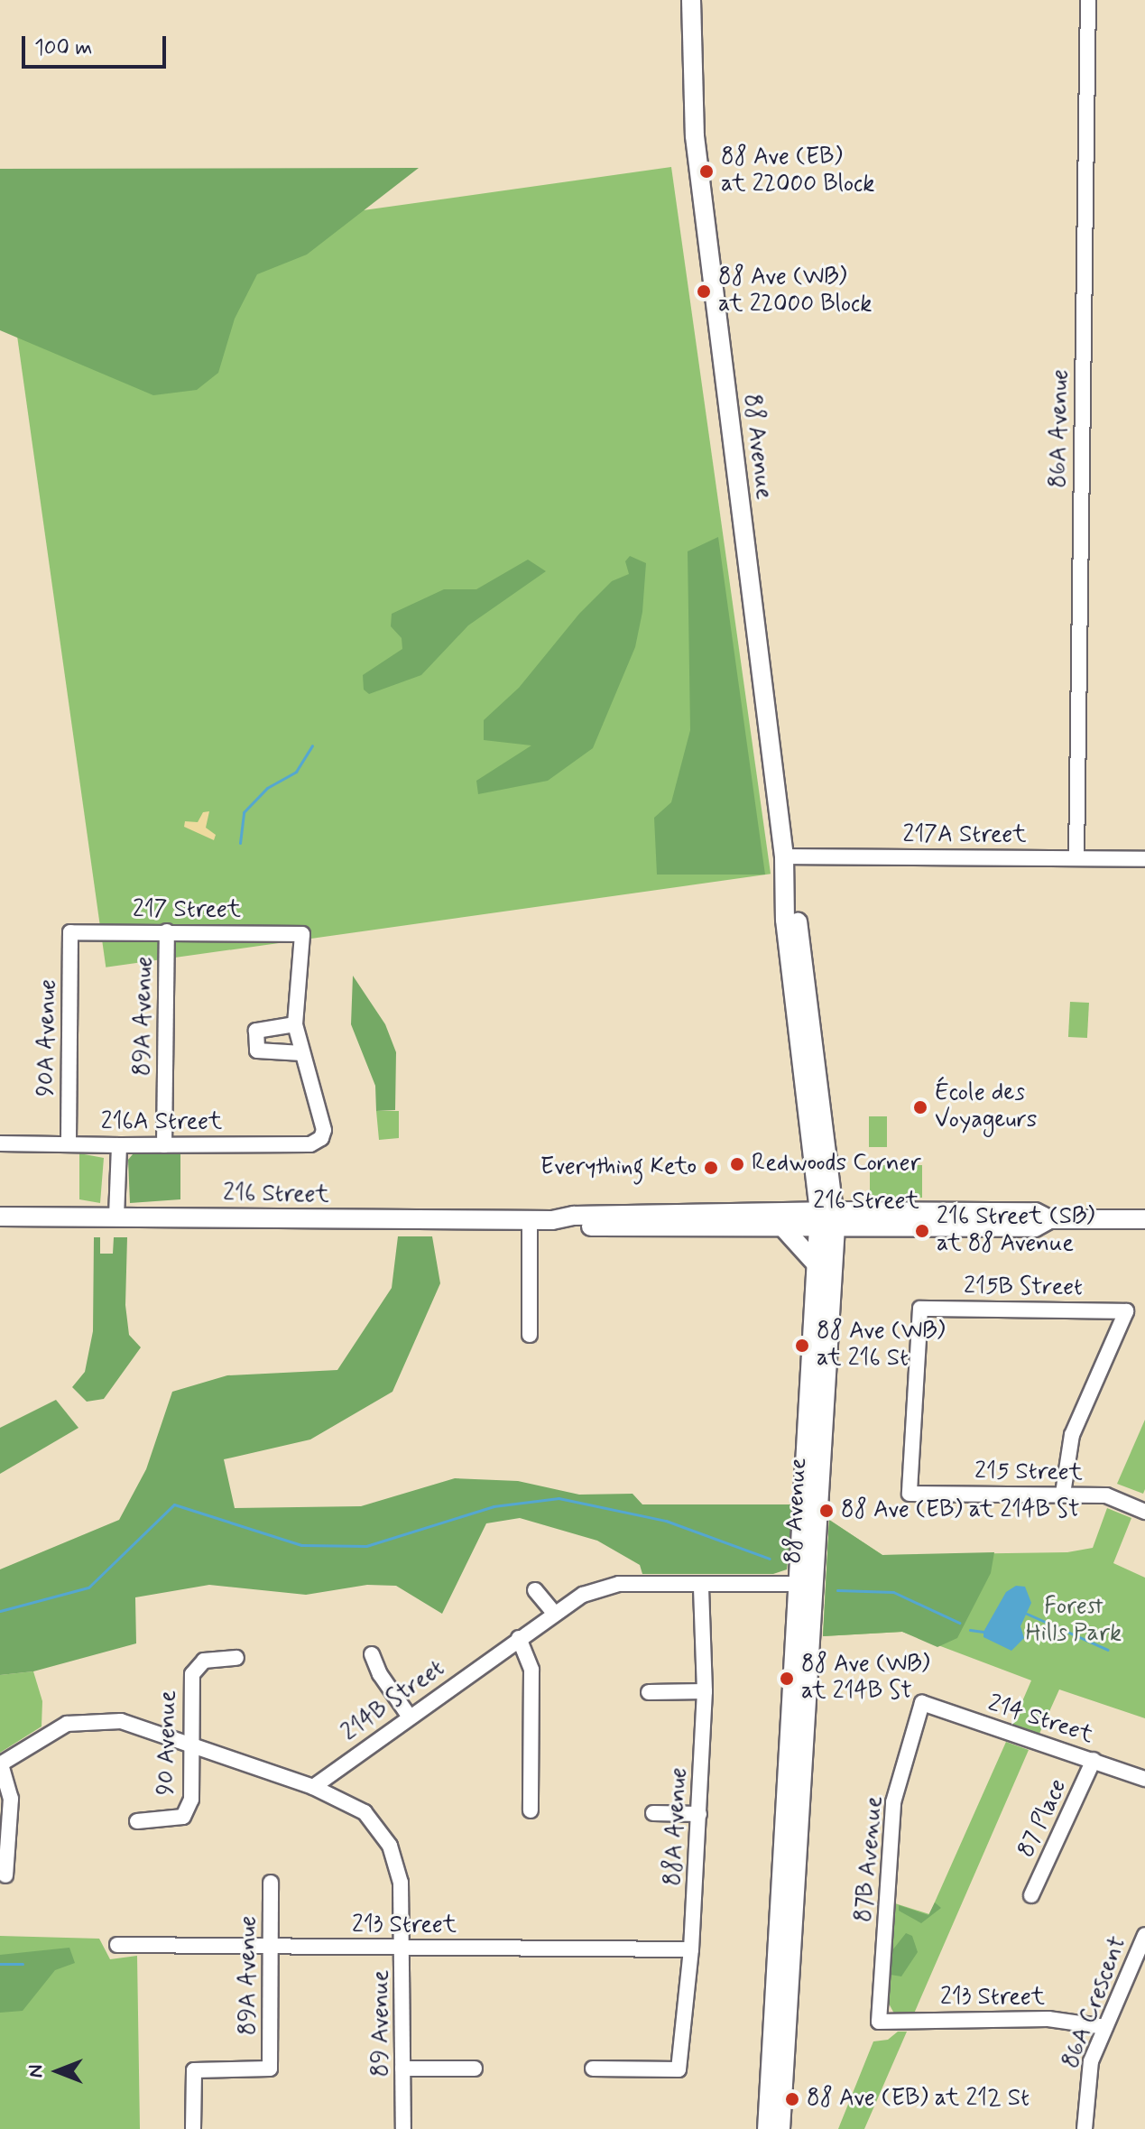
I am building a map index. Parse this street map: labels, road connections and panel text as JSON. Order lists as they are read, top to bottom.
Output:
{
  "streets": {
    "main road": ["88 Avenue", "216 Street"],
    "street": [
      "86A Avenue",
      "217A Street",
      "217 Street",
      "89A Avenue",
      "90A Avenue",
      "216A Street",
      "215B Street",
      "215 Street",
      "214B Street",
      "214 Street",
      "90 Avenue",
      "87 Place",
      "88A Avenue",
      "87B Avenue",
      "213 Street",
      "86A Crescent",
      "89 Avenue"
    ]
  },
  "crossings": [
    ["86A Avenue", "217A Street"],
    ["88 Avenue", "217A Street"],
    ["88 Avenue", "216 Street"],
    ["88 Avenue", "214B Street"],
    ["217 Street", "89A Avenue"],
    ["217 Street", "90A Avenue"],
    ["89A Avenue", "216A Street"],
    ["89A Avenue", "213 Street"],
    ["90A Avenue", "216A Street"],
    ["215B Street", "215 Street"],
    ["214B Street", "88A Avenue"],
    ["214B Street", "89 Avenue"],
    ["214 Street", "87 Place"],
    ["214 Street", "87B Avenue"],
    ["88A Avenue", "213 Street"],
    ["87B Avenue", "213 Street"],
    ["213 Street", "86A Crescent"],
    ["213 Street", "89 Avenue"]
  ],
  "parks": ["Forest Hills Park"],
  "places": [
    "88 Ave (EB) at 22000 Block",
    "88 Ave (WB) at 22000 Block",
    "École des Voyageurs",
    "Redwoods Corner",
    "Everything Keto",
    "216 Street (SB) at 88 Avenue",
    "88 Ave (WB) at 216 St",
    "88 Ave (EB) at 214B St",
    "88 Ave (WB) at 214B St",
    "88 Ave (EB) at 212 St"
  ],
  "scale_bar": "100 m",
  "north": "left"
}
